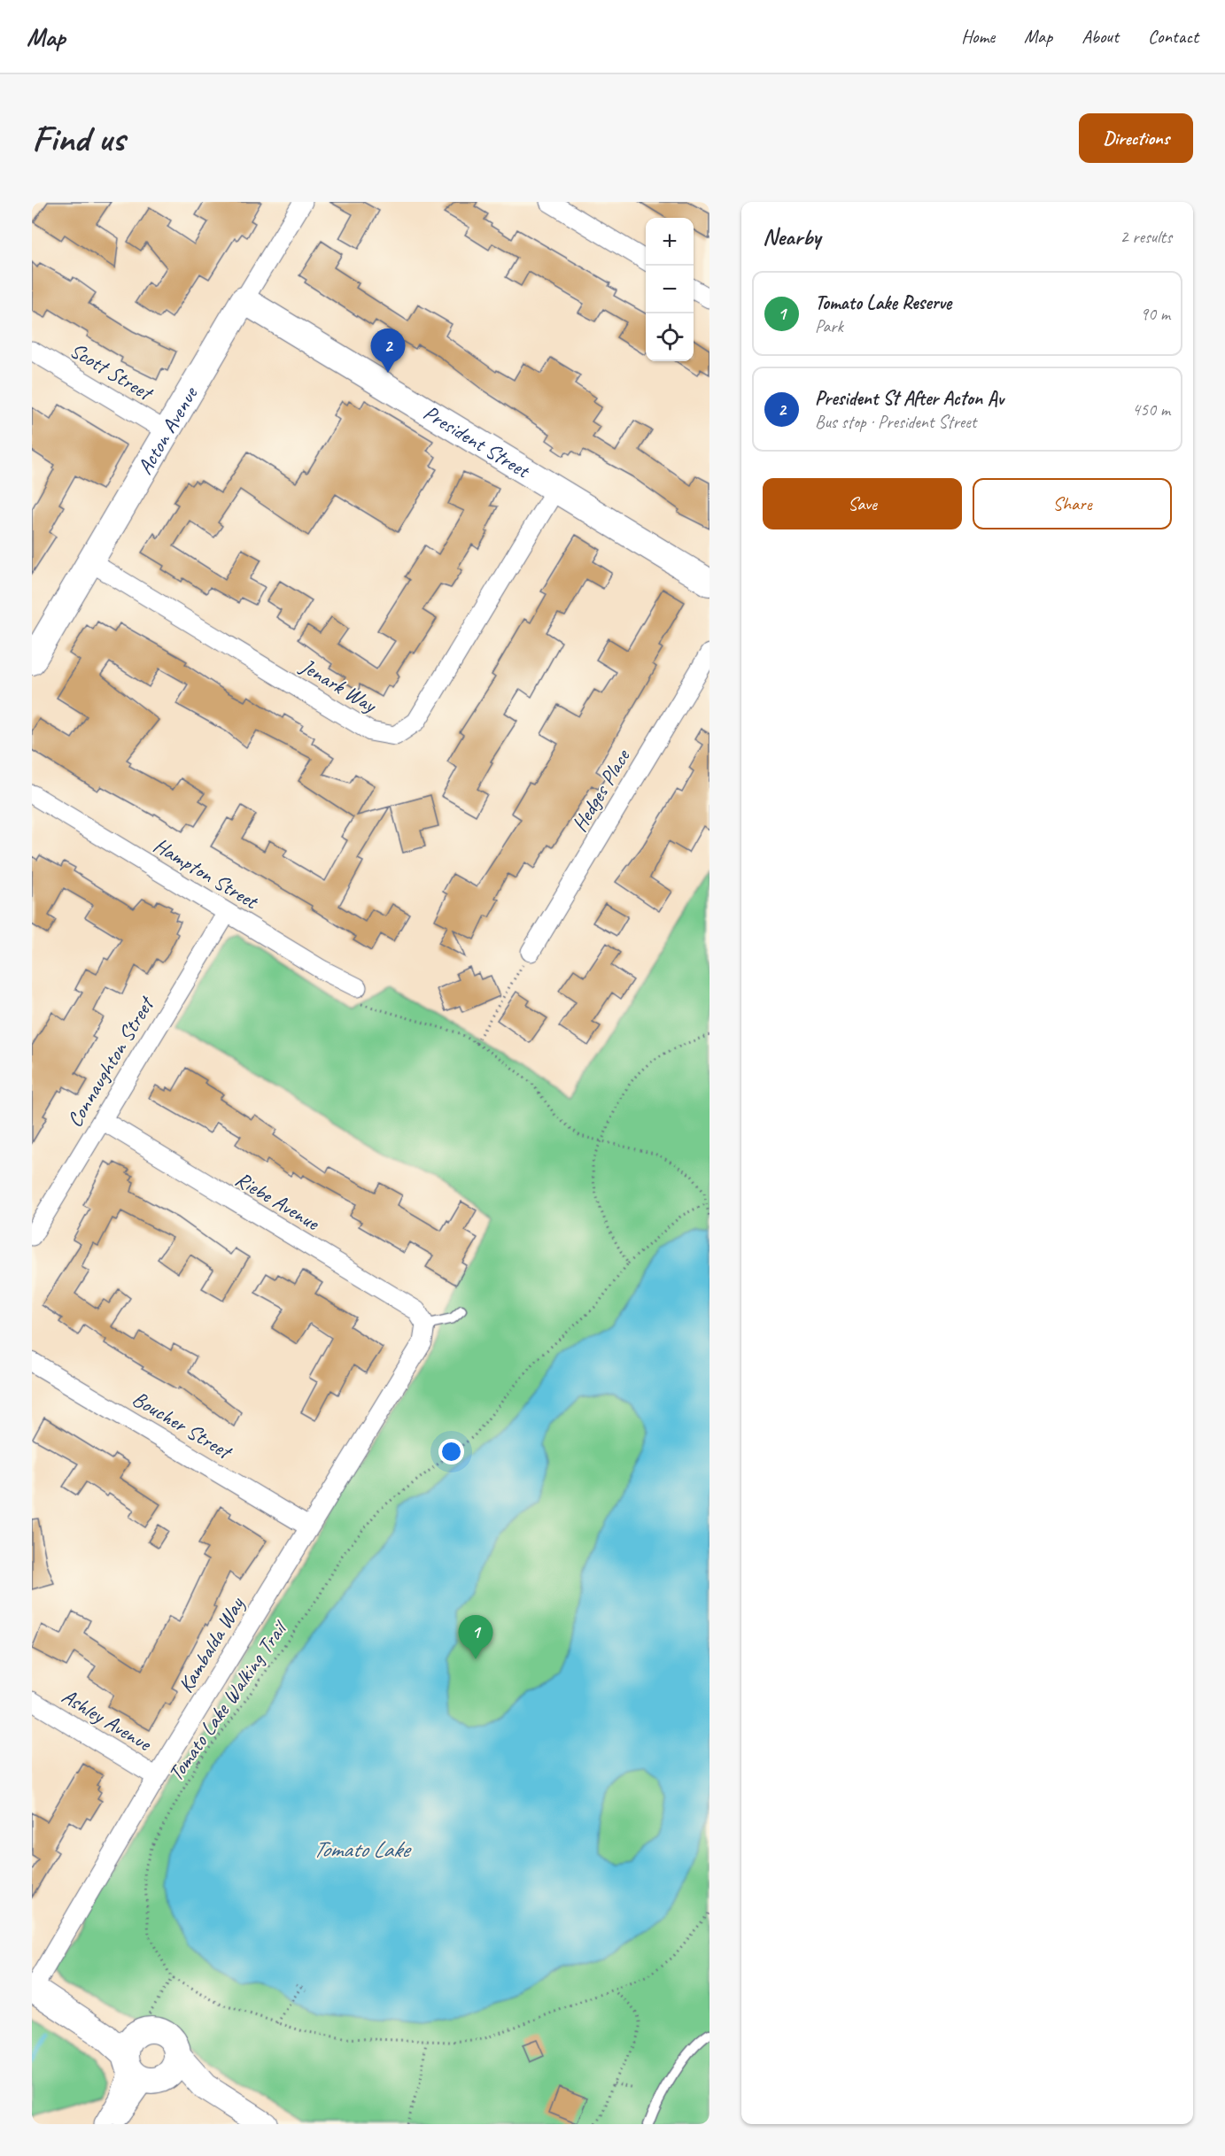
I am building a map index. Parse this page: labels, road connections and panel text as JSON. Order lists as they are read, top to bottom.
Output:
{
  "streets": {
    "street": [
      "Scott Street",
      "Acton Avenue",
      "President Street",
      "Jenark Way",
      "Hedges Place",
      "Hampton Street",
      "Connaughton Street",
      "Riebe Avenue",
      "Boucher Street",
      "Kambalda Way",
      "Ashley Avenue"
    ],
    "path": ["Tomato Lake Walking Trail"]
  },
  "crossings": [
    ["Scott Street", "Acton Avenue"],
    ["Acton Avenue", "President Street"],
    ["Acton Avenue", "Jenark Way"],
    ["President Street", "Jenark Way"],
    ["Hampton Street", "Connaughton Street"],
    ["Connaughton Street", "Riebe Avenue"],
    ["Riebe Avenue", "Kambalda Way"],
    ["Boucher Street", "Kambalda Way"],
    ["Kambalda Way", "Ashley Avenue"]
  ],
  "water": ["Tomato Lake"],
  "page": {
    "header": "Map",
    "nav": [
      "Home",
      "Map",
      "About",
      "Contact"
    ],
    "buttons": [
      "Directions",
      ["Save", "Share"]
    ],
    "title": "Find us",
    "heading": ["Nearby", "2 results"],
    "map_buttons": ["+", "−"],
    "list": [
      {
        "mark": "1",
        "name": "Tomato Lake Reserve",
        "note": "Park",
        "value": "90 m"
      },
      {
        "mark": "2",
        "name": "President St After Acton Av",
        "note": "Bus stop · President Street",
        "value": "450 m"
      }
    ],
    "pins": ["2", "1"]
  }
}
